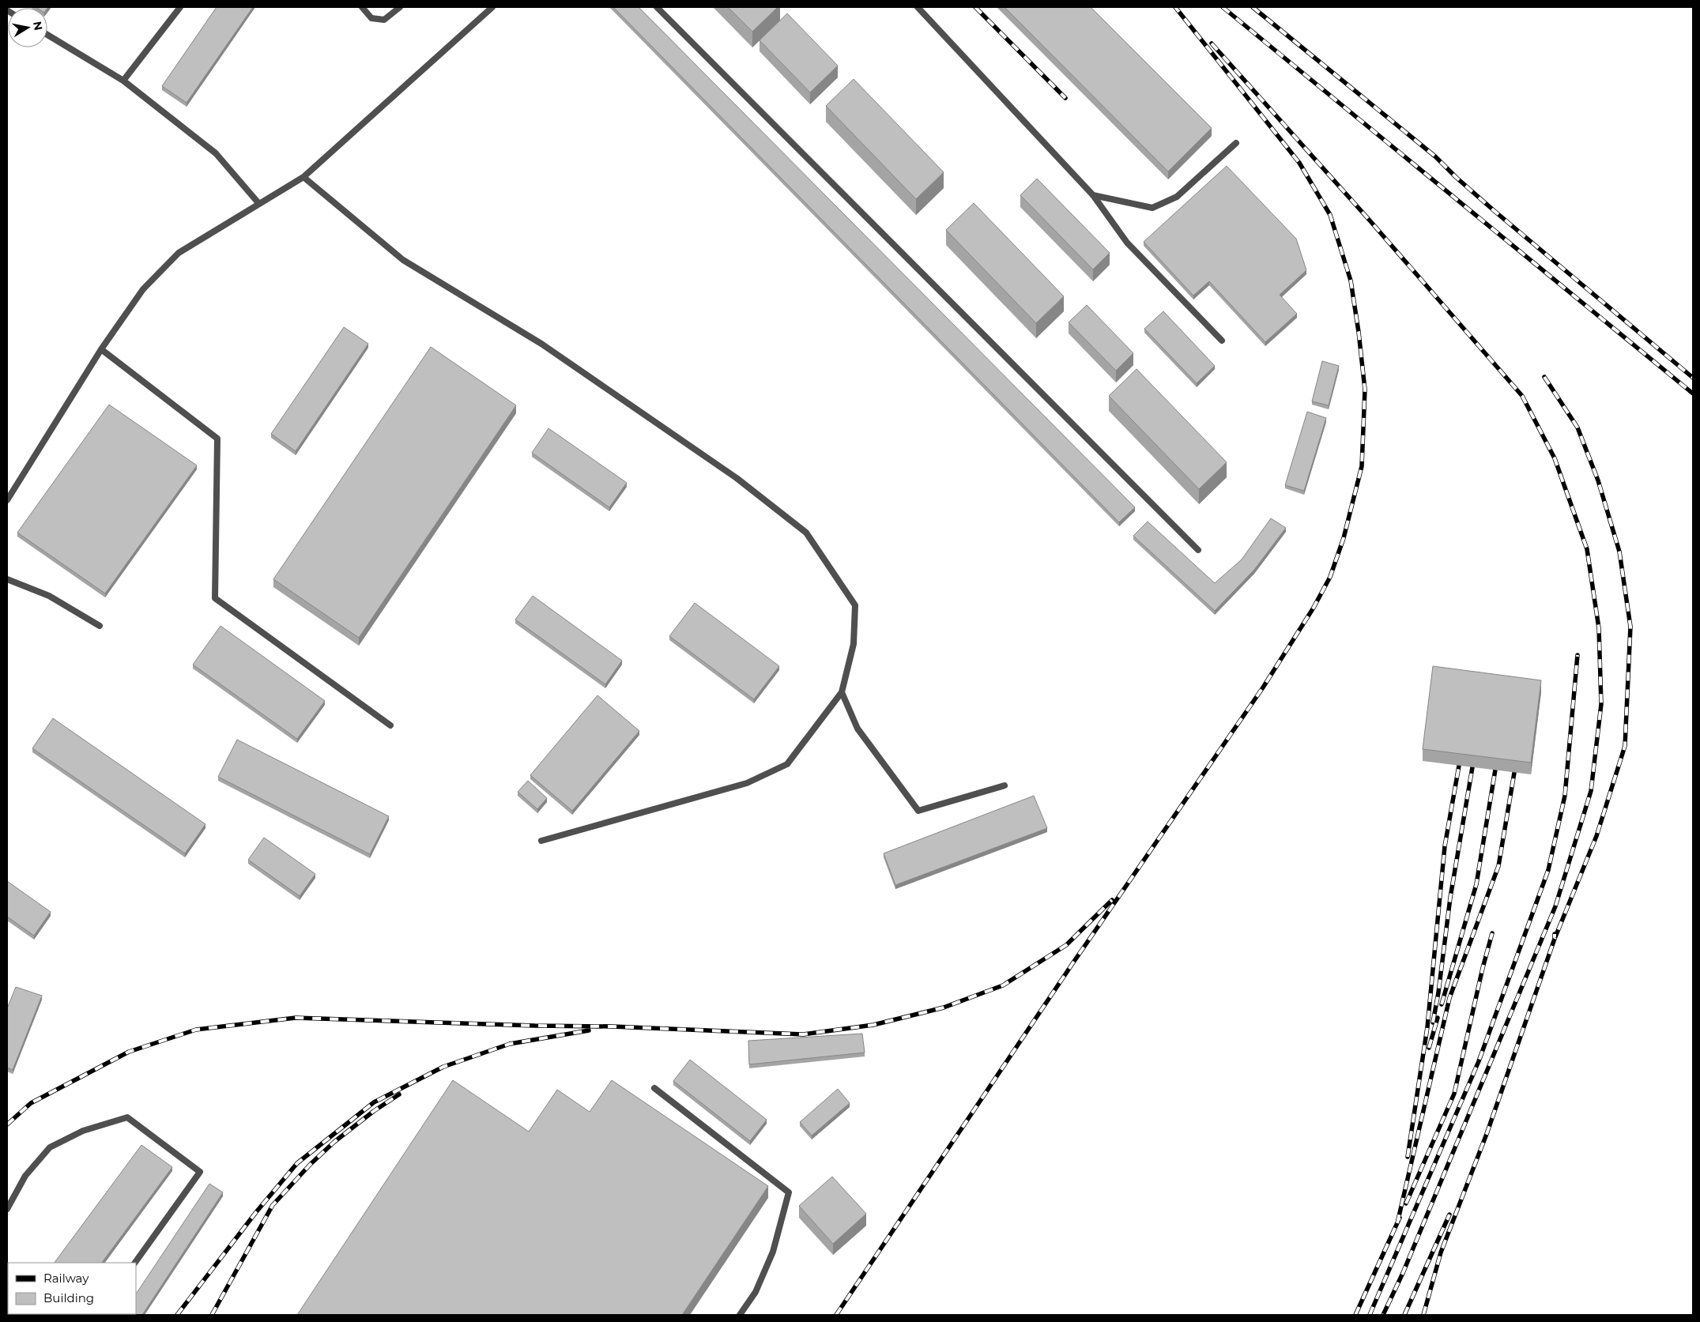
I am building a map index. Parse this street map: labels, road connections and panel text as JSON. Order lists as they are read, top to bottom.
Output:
{
  "legend": ["Railway", "Building"],
  "north": "right"
}
